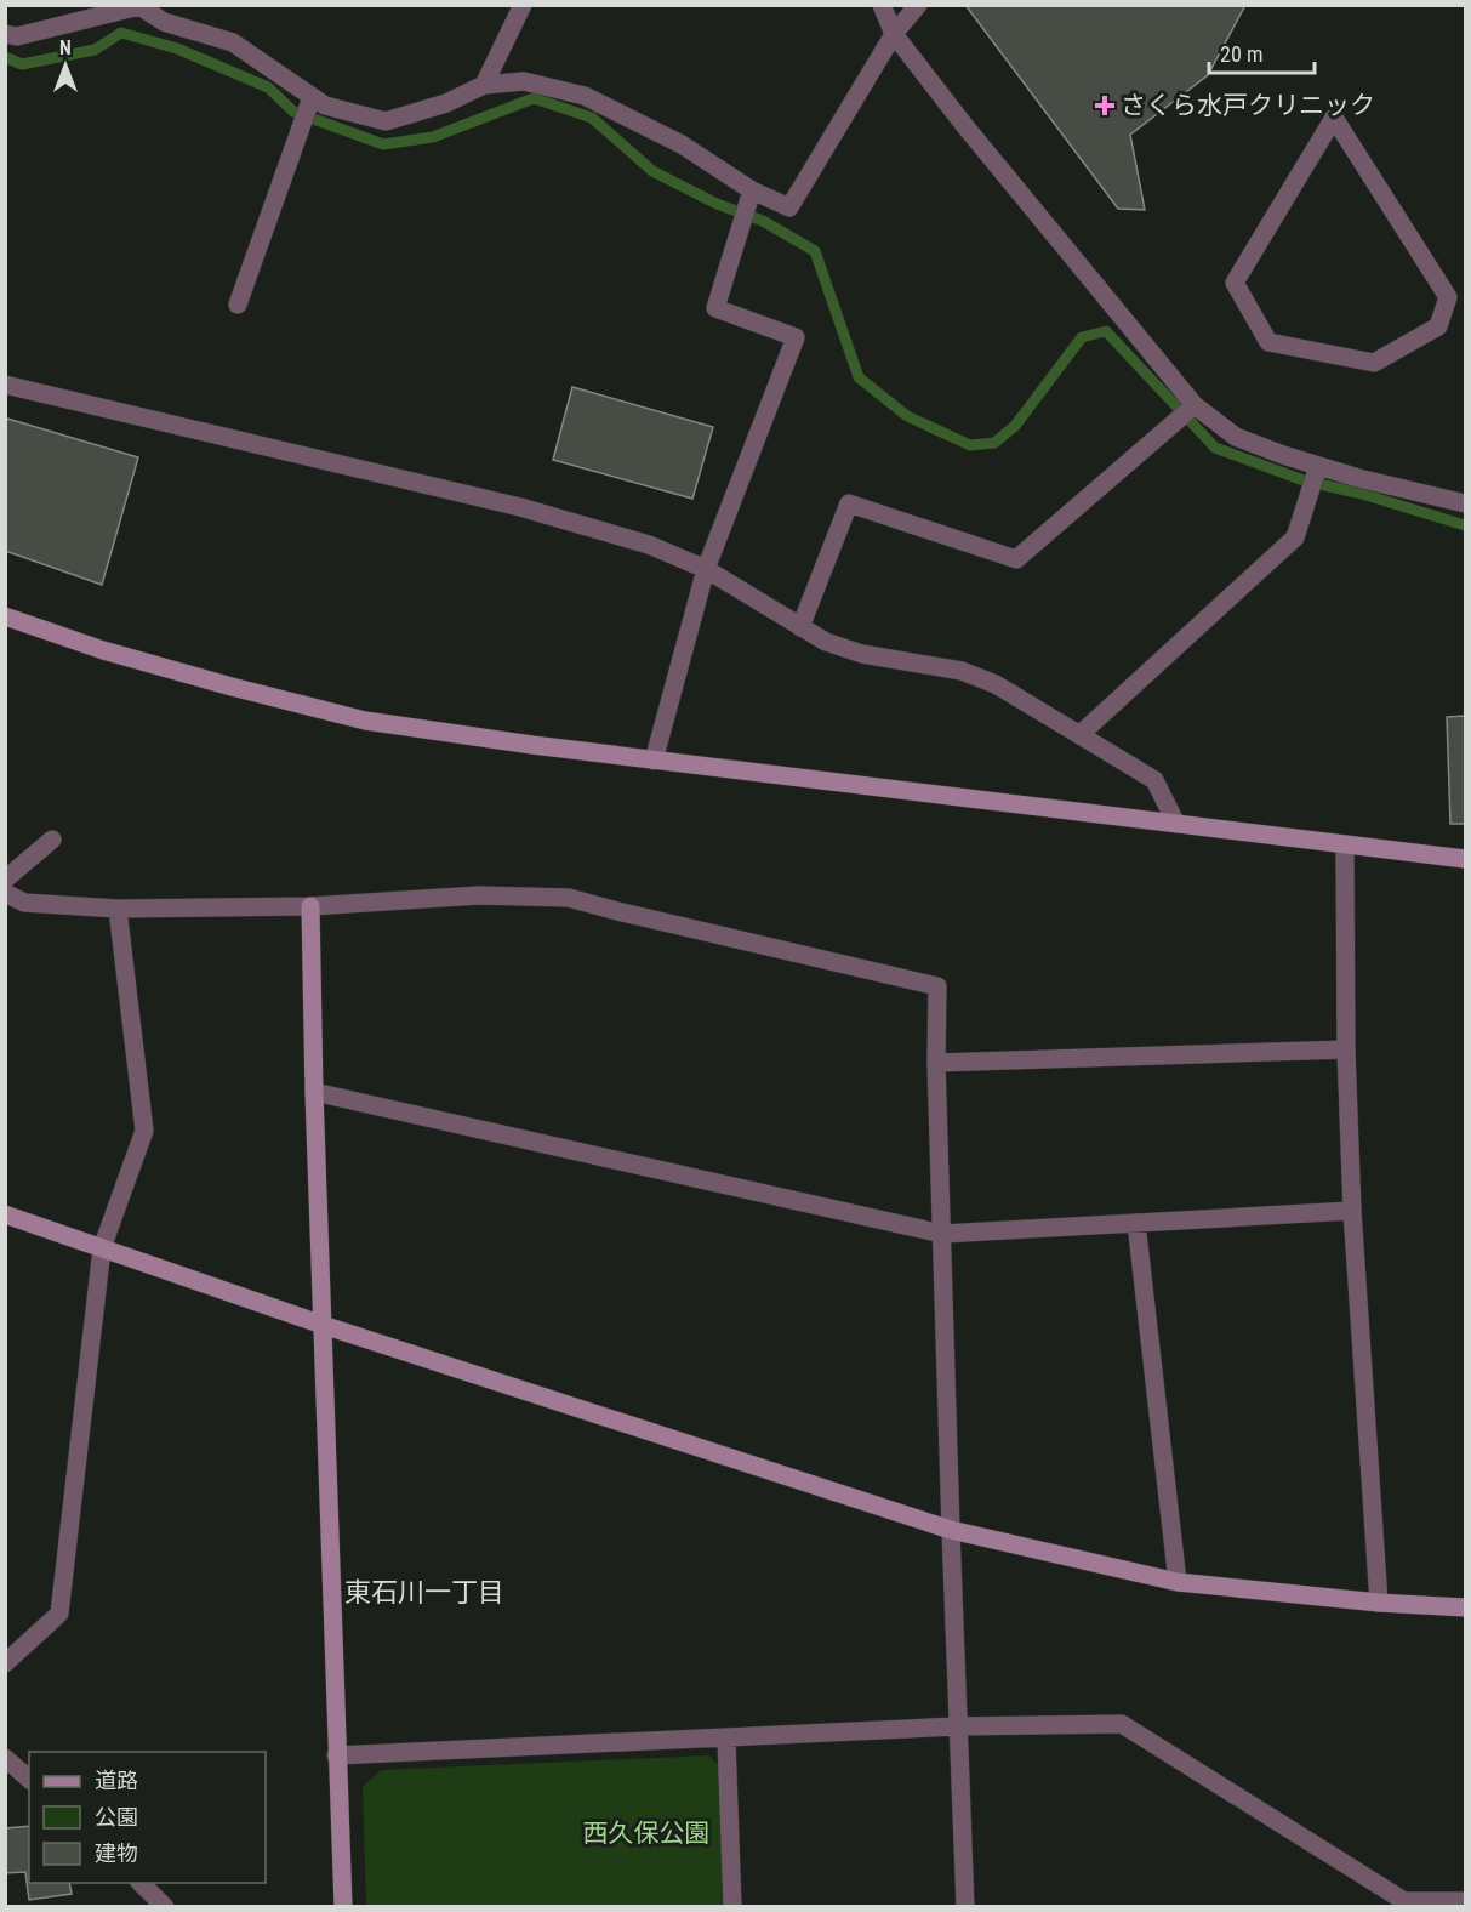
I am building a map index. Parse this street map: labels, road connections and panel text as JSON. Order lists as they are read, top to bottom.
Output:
{
  "districts": ["東石川一丁目"],
  "parks": ["西久保公園"],
  "places": {
    "health": ["さくら水戸クリニック"]
  },
  "legend": ["道路", "公園", "建物"],
  "scale_bar": "20 m",
  "north": "top"
}
